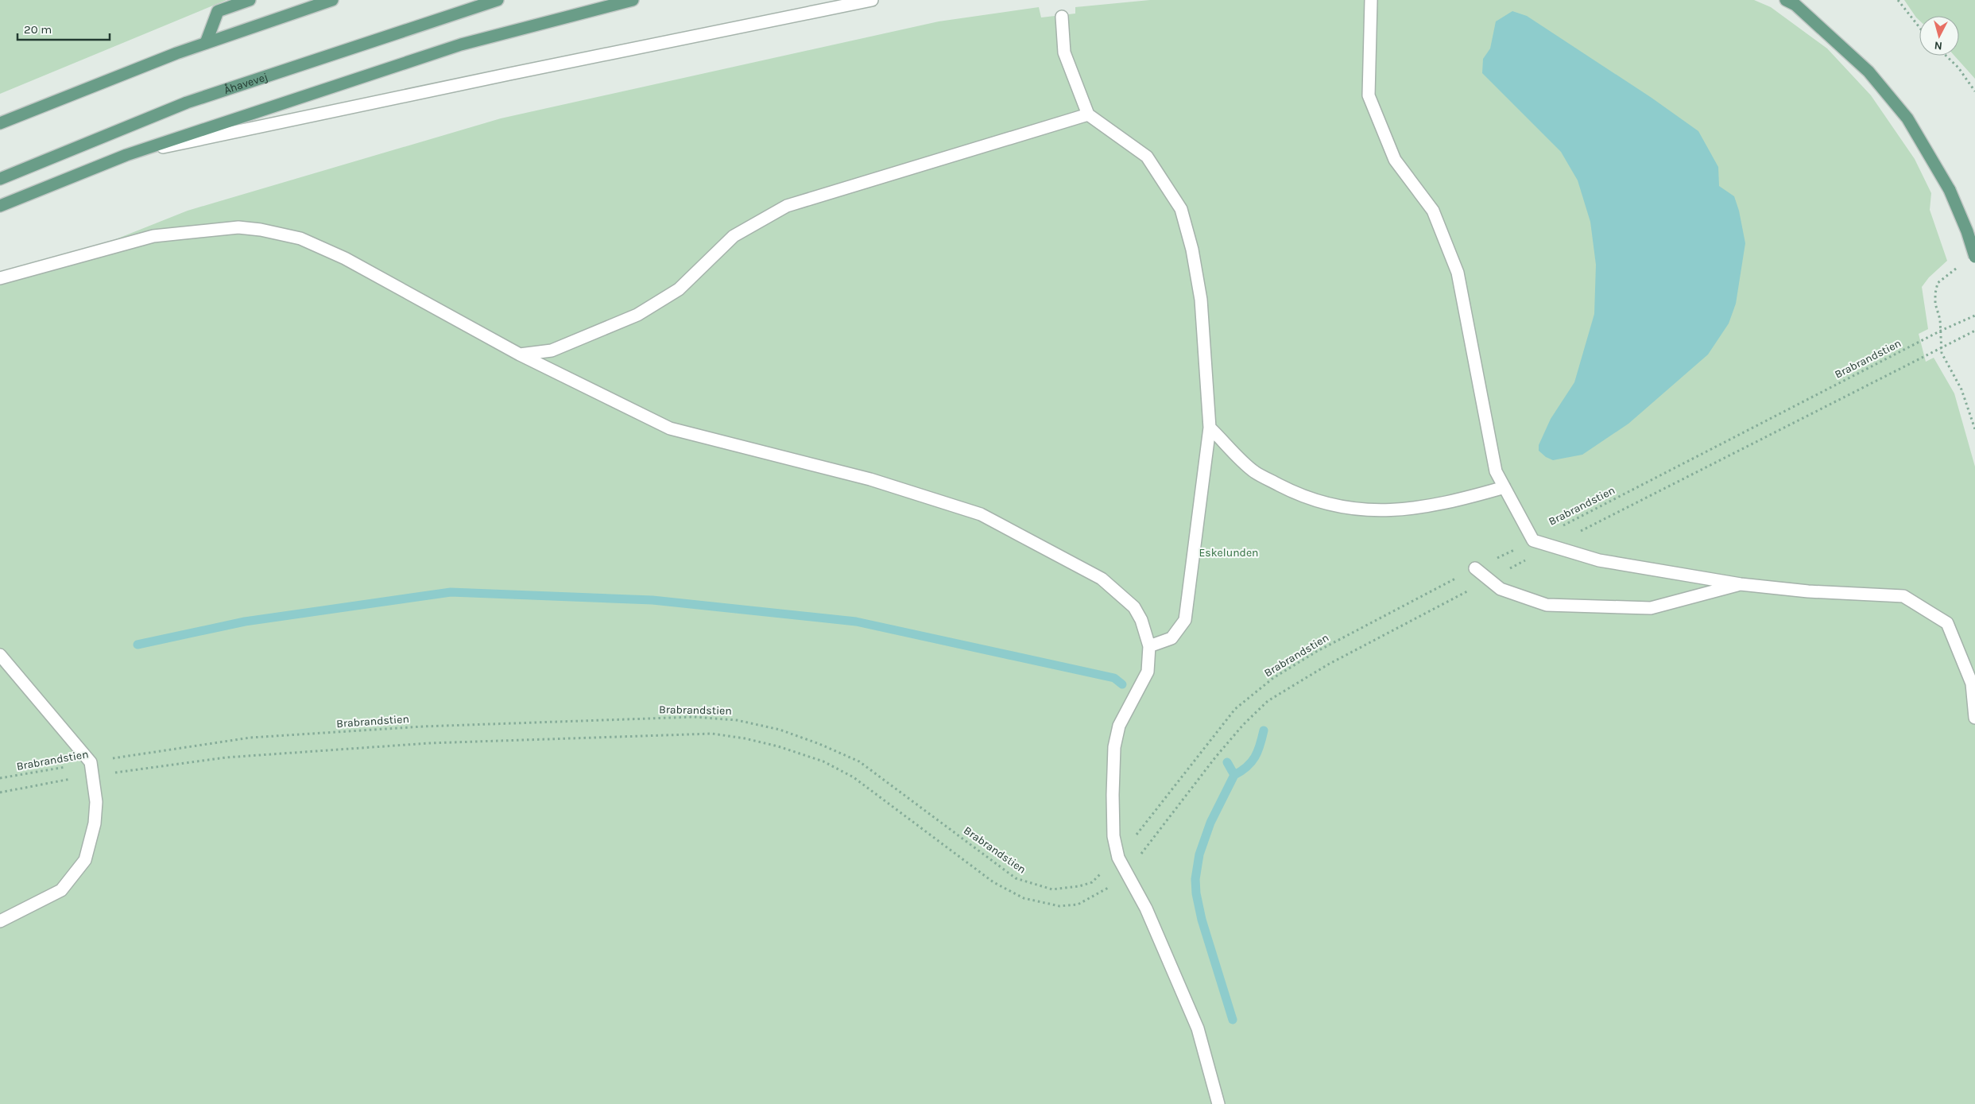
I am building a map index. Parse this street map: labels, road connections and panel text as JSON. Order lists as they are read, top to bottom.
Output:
{
  "streets": {
    "main road": ["Åhavevej"],
    "path": ["Brabrandstien"]
  },
  "parks": ["Eskelunden"],
  "scale_bar": "20 m",
  "north": "bottom"
}
